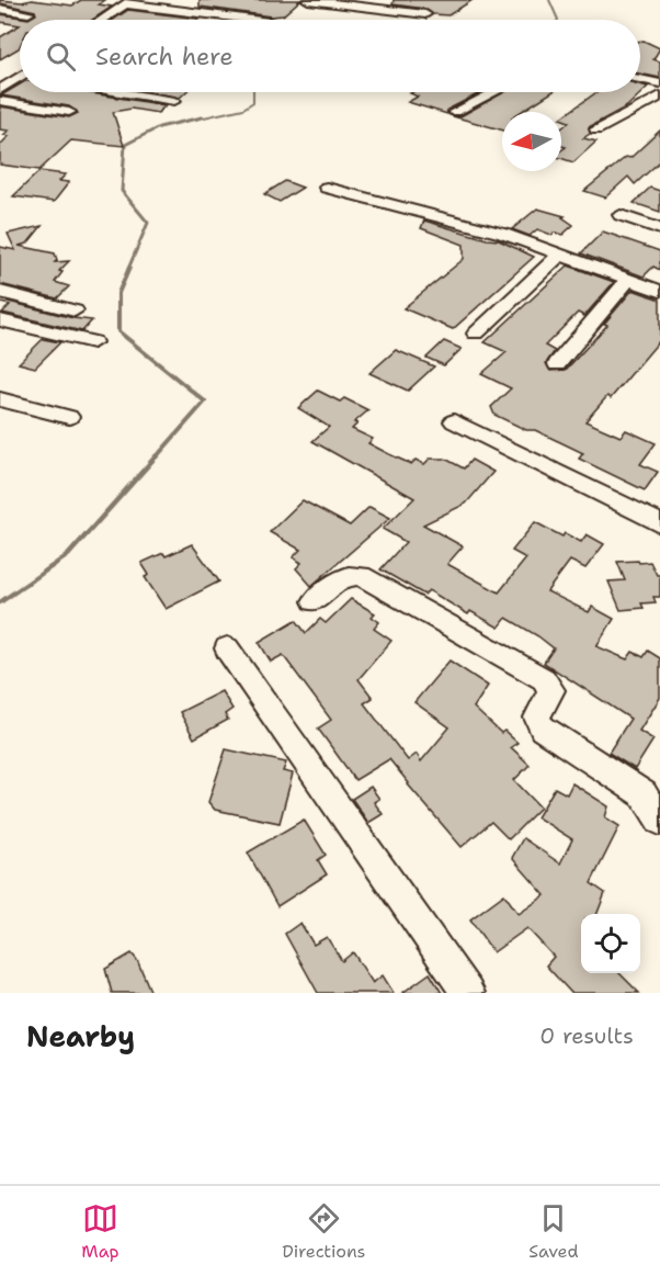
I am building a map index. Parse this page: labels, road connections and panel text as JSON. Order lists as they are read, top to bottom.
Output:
{
  "north": "left",
  "page": {
    "search": "Search here",
    "heading": ["Nearby", "0 results"],
    "nav": ["Map", "Directions", "Saved"]
  }
}
